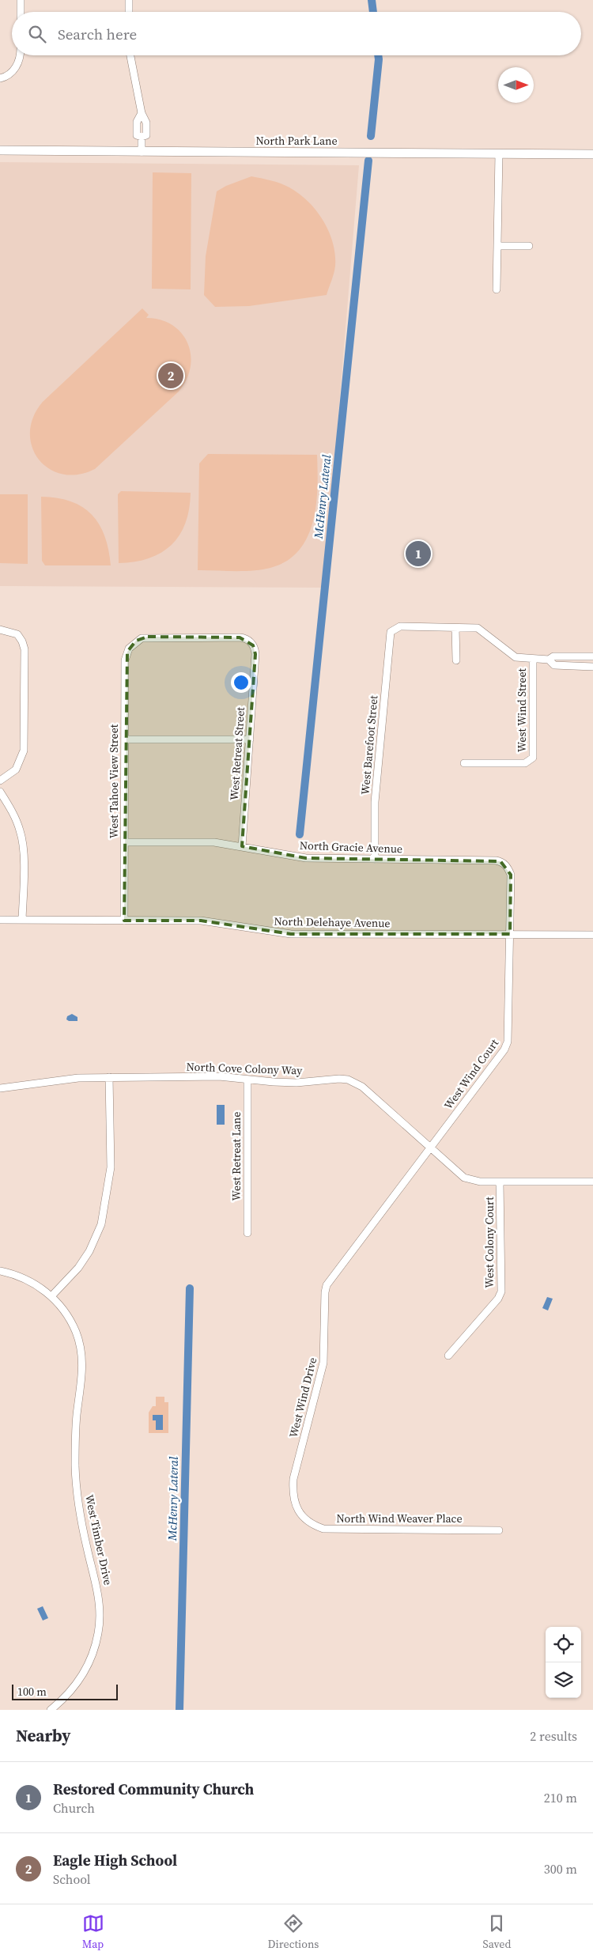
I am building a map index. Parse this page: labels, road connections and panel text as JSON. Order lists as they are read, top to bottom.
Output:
{
  "streets": {
    "street": [
      "North Park Lane",
      "West Wind Street",
      "West Barefoot Street",
      "West Retreat Street",
      "West Tahoe View Street",
      "North Gracie Avenue",
      "North Delehaye Avenue",
      "North Cove Colony Way",
      "West Wind Court",
      "West Retreat Lane",
      "West Colony Court",
      "West Wind Drive",
      "North Wind Weaver Place",
      "West Timber Drive"
    ]
  },
  "crossings": [
    ["West Barefoot Street", "North Gracie Avenue"],
    ["West Retreat Street", "West Tahoe View Street"],
    ["West Retreat Street", "North Gracie Avenue"],
    ["West Tahoe View Street", "North Gracie Avenue"],
    ["West Tahoe View Street", "North Delehaye Avenue"],
    ["North Gracie Avenue", "North Delehaye Avenue"],
    ["North Gracie Avenue", "West Wind Court"],
    ["North Delehaye Avenue", "West Wind Court"],
    ["North Cove Colony Way", "West Wind Court"],
    ["North Cove Colony Way", "West Retreat Lane"],
    ["North Cove Colony Way", "West Colony Court"],
    ["North Cove Colony Way", "West Wind Drive"],
    ["West Wind Court", "West Wind Drive"],
    ["West Wind Drive", "North Wind Weaver Place"]
  ],
  "water": ["McHenry Lateral"],
  "scale_bar": "100 m",
  "north": "right",
  "page": {
    "search": "Search here",
    "pins": ["2", "1"],
    "scale": "100 m",
    "heading": ["Nearby", "2 results"],
    "list": [
      {
        "mark": "1",
        "name": "Restored Community Church",
        "note": "Church",
        "value": "210 m"
      },
      {
        "mark": "2",
        "name": "Eagle High School",
        "note": "School",
        "value": "300 m"
      }
    ],
    "nav": ["Map", "Directions", "Saved"]
  }
}
